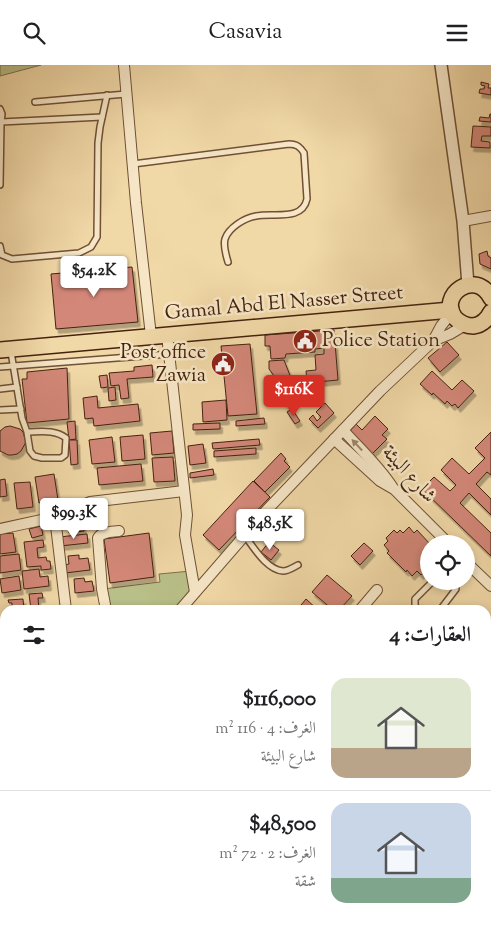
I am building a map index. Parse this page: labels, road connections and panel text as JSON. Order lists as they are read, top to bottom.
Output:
{
  "streets": {
    "main road": ["Gamal Abd El Nasser Street"],
    "street": ["شارع البيئة"]
  },
  "places": {
    "public building": ["Police Station", "Post office Zawia"]
  },
  "page": {
    "header": "Casavia",
    "price": [
      "$54.2K",
      "$116K",
      "$99.3K",
      "$48.5K"
    ],
    "heading": "العقارات: 4",
    "list": [
      {
        "name": "$116,000",
        "note": "الغرف: 4 · 116 m² · شارع البيئة"
      },
      {
        "name": "$48,500",
        "note": "الغرف: 2 · 72 m² · شقة"
      }
    ]
  }
}
